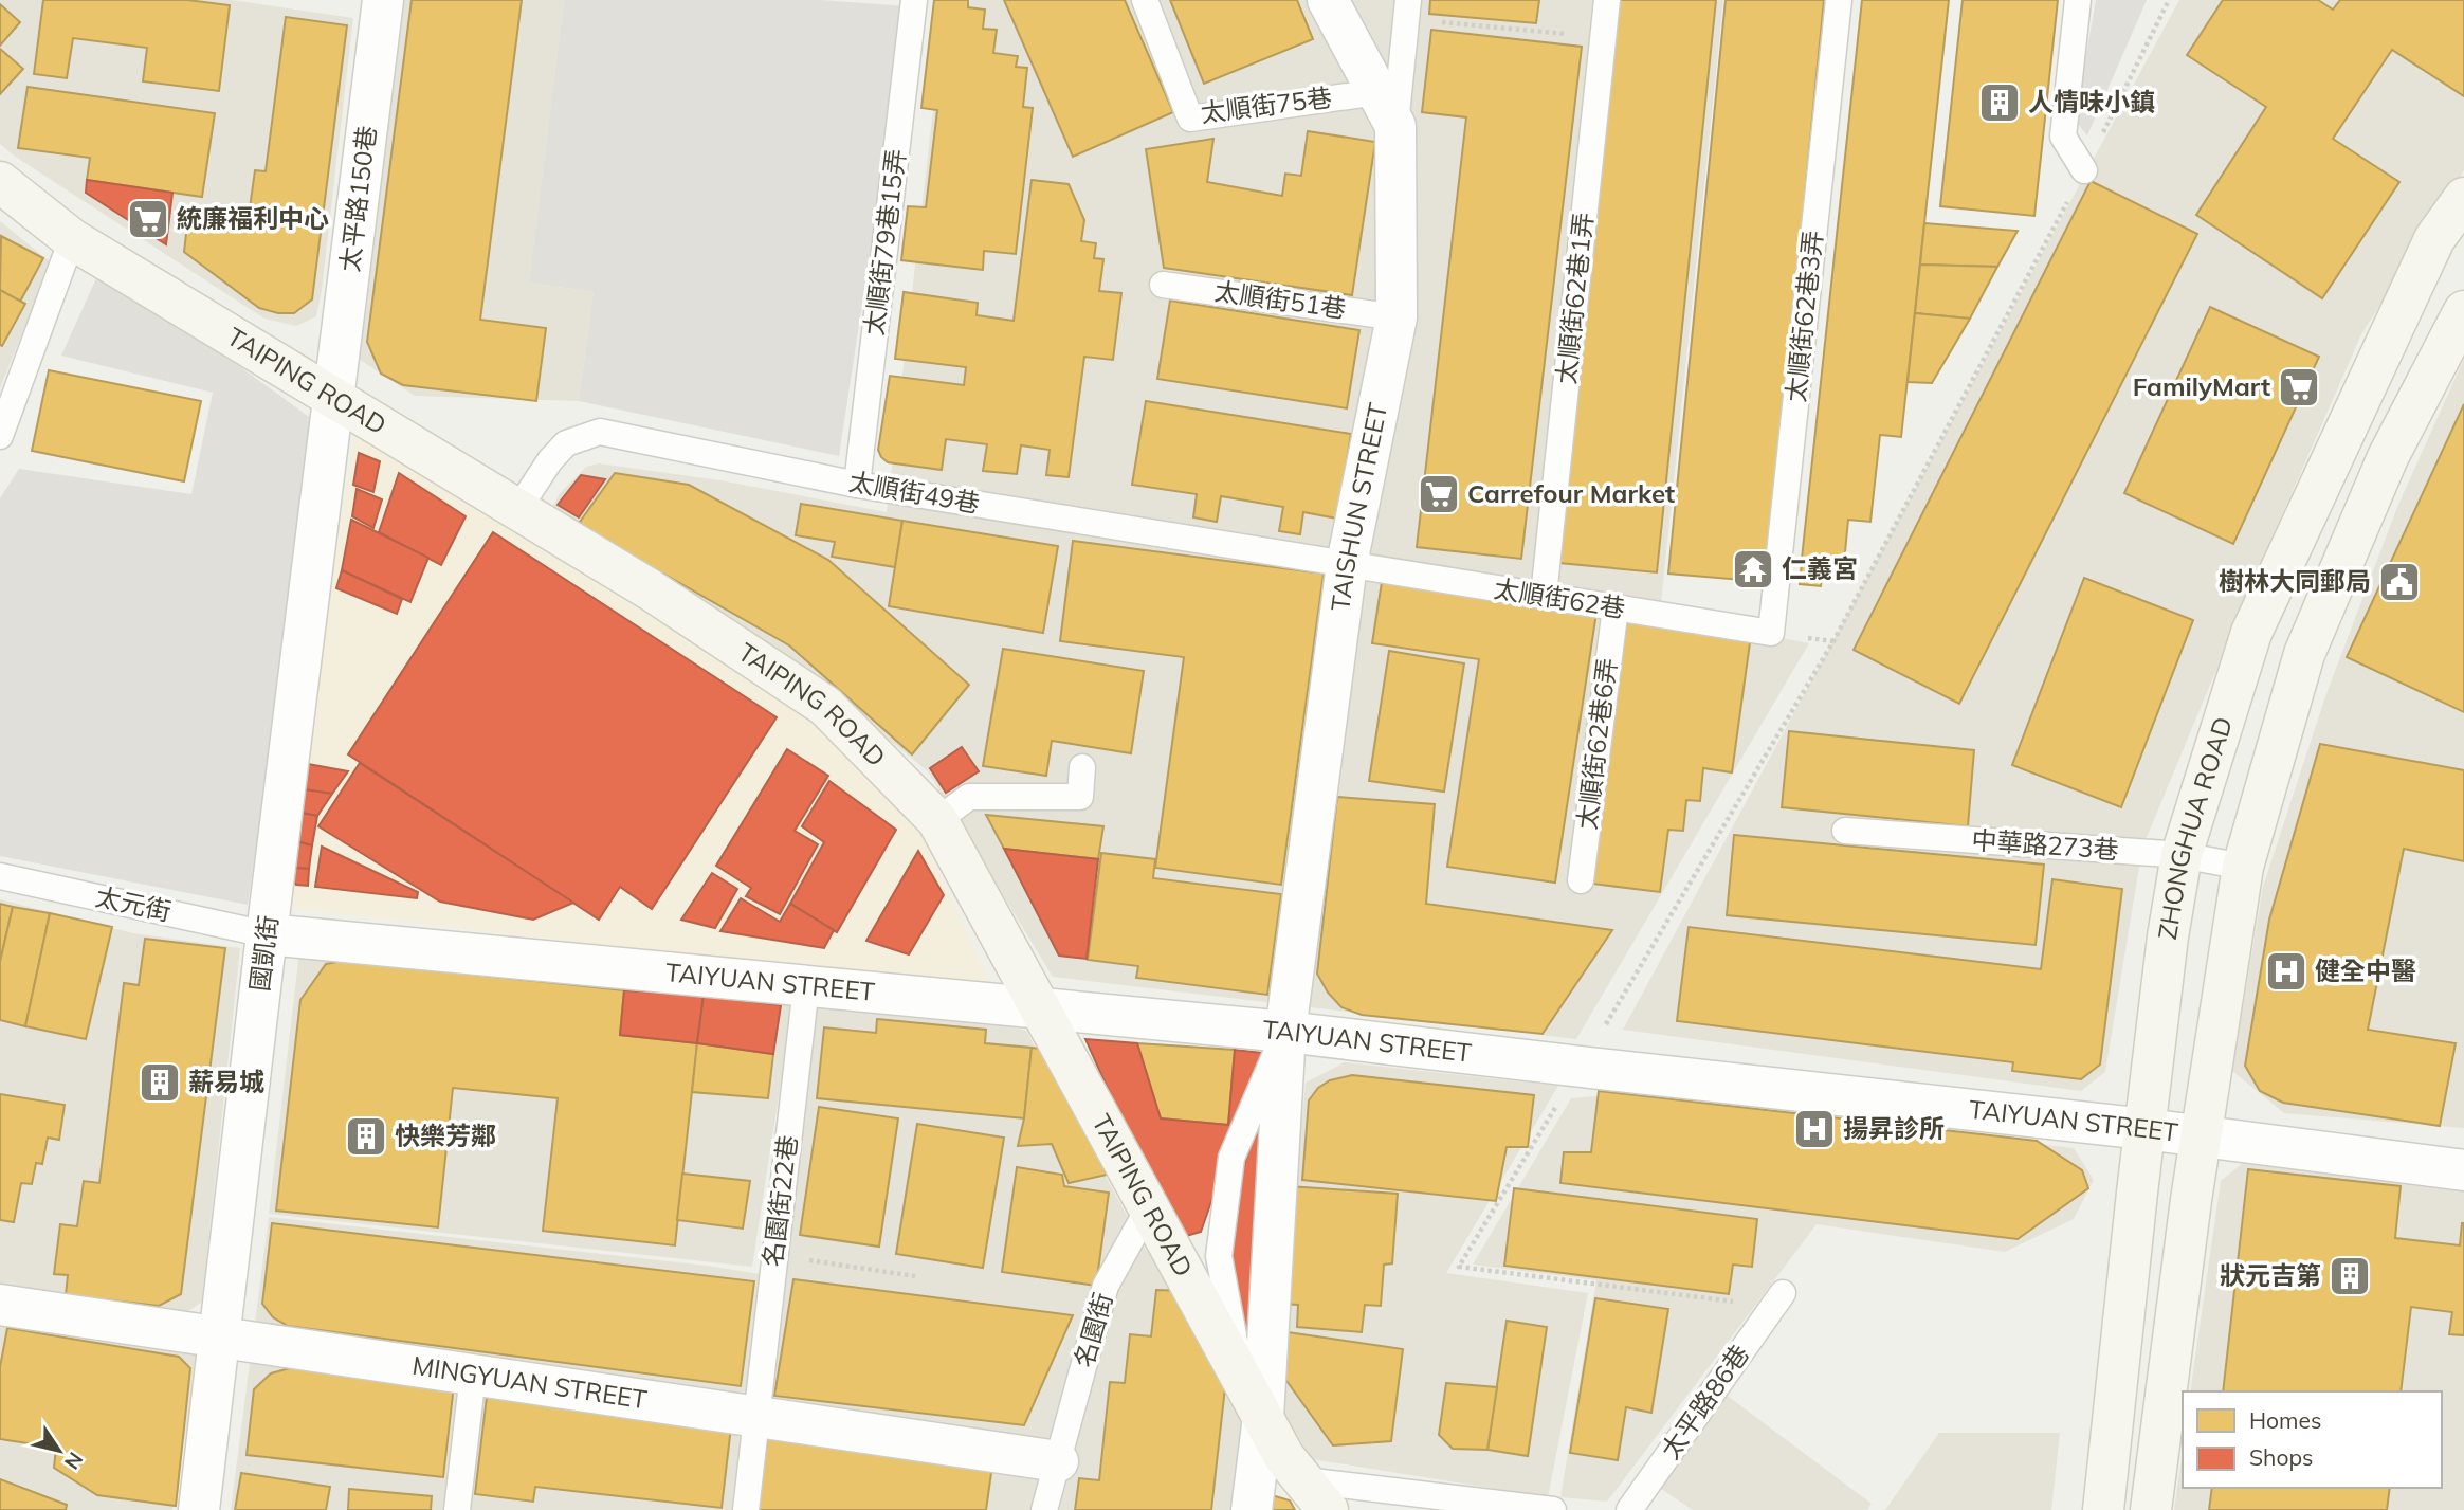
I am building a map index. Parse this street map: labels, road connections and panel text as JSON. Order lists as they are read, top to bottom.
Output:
{
  "streets": {
    "street": [
      "太平路150巷",
      "TAIPING ROAD",
      "TAISHUN STREET",
      "ZHONGHUA ROAD",
      "國凱街",
      "TAIYUAN STREET",
      "MINGYUAN STREET"
    ],
    "lane": [
      "太順街75巷",
      "太順街79巷15弄",
      "太順街62巷1弄",
      "太順街51巷",
      "太順街62巷3弄",
      "太順街49巷",
      "太順街62巷",
      "太順街62巷6弄",
      "中華路273巷",
      "太元街",
      "名園街22巷",
      "名園街",
      "太平路86巷"
    ]
  },
  "crossings": [
    ["太順街75巷", "TAISHUN STREET"],
    ["太平路150巷", "TAIPING ROAD"],
    ["太平路150巷", "國凱街"],
    ["太順街79巷15弄", "太順街49巷"],
    ["太順街62巷1弄", "太順街62巷"],
    ["太順街51巷", "TAISHUN STREET"],
    ["太順街62巷3弄", "太順街62巷"],
    ["TAIPING ROAD", "太順街49巷"],
    ["TAIPING ROAD", "TAISHUN STREET"],
    ["TAIPING ROAD", "國凱街"],
    ["TAIPING ROAD", "TAIYUAN STREET"],
    ["TAIPING ROAD", "名園街"],
    ["太順街49巷", "TAISHUN STREET"],
    ["太順街49巷", "太順街62巷"],
    ["TAISHUN STREET", "太順街62巷"],
    ["TAISHUN STREET", "TAIYUAN STREET"],
    ["太順街62巷", "太順街62巷6弄"],
    ["ZHONGHUA ROAD", "中華路273巷"],
    ["ZHONGHUA ROAD", "TAIYUAN STREET"],
    ["太元街", "國凱街"],
    ["太元街", "TAIYUAN STREET"],
    ["國凱街", "TAIYUAN STREET"],
    ["國凱街", "MINGYUAN STREET"],
    ["TAIYUAN STREET", "名園街22巷"],
    ["名園街22巷", "MINGYUAN STREET"],
    ["名園街", "MINGYUAN STREET"]
  ],
  "places": {
    "building": [
      "人情味小鎮",
      "薪易城",
      "快樂芳鄰",
      "狀元吉第"
    ],
    "supermarket": ["統廉福利中心", "FamilyMart", "Carrefour Market"],
    "temple": ["仁義宮"],
    "public building": ["樹林大同郵局"],
    "hospital": ["健全中醫", "揚昇診所"]
  },
  "legend": ["Homes", "Shops"],
  "north": "bottom right"
}
